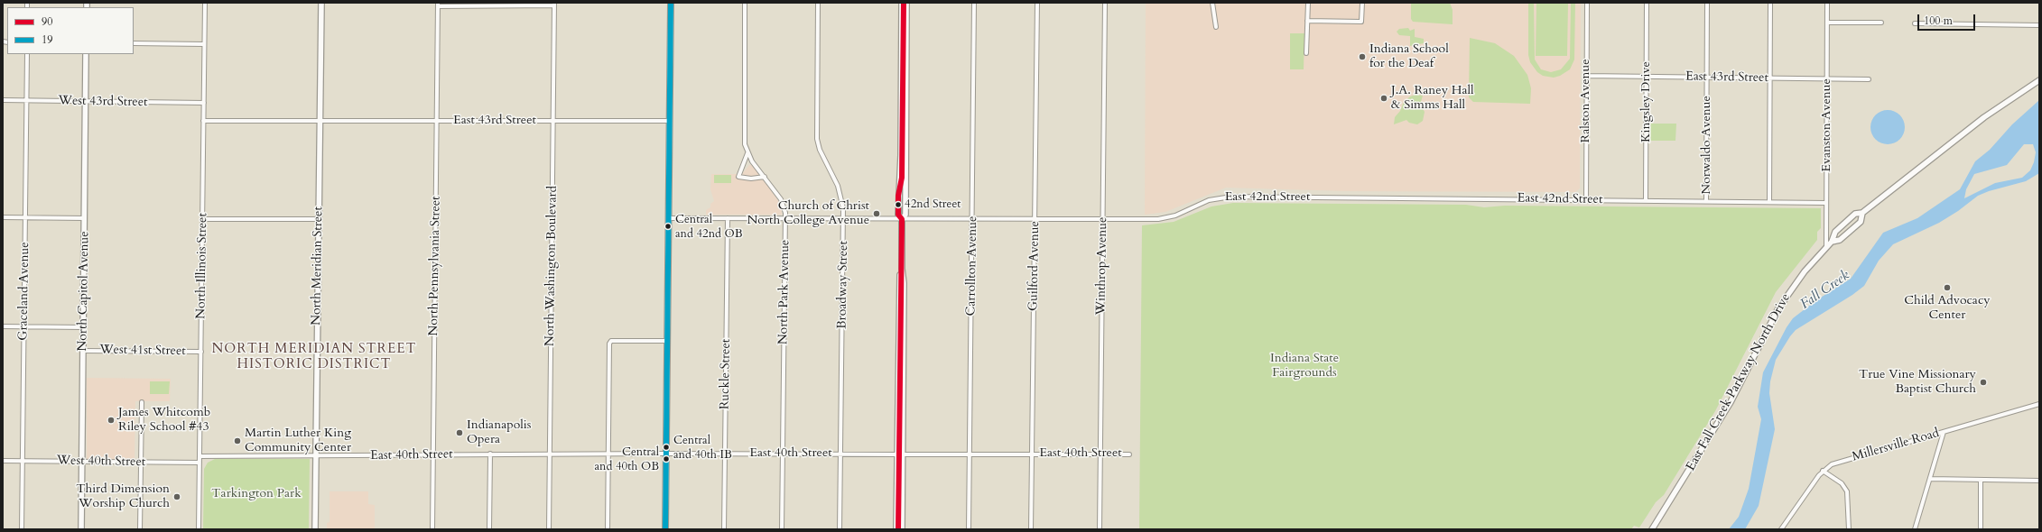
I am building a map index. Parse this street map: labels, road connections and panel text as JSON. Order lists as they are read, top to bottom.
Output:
{
  "streets": {
    "main road": ["North Meridian Street", "North Capitol Avenue", "East Fall Creek Parkway North Drive"],
    "street": [
      "East 43rd Street",
      "Ralston Avenue",
      "West 43rd Street",
      "Kingsley Drive",
      "Evanston Avenue",
      "Norwaldo Avenue",
      "East 42nd Street",
      "North Illinois Street",
      "North Pennsylvania Street",
      "North Washington Boulevard",
      "Carrollton Avenue",
      "Guilford Avenue",
      "Winthrop Avenue",
      "Broadway Street",
      "Graceland Avenue",
      "North Park Avenue",
      "West 41st Street",
      "Ruckle Street",
      "Millersville Road",
      "East 40th Street",
      "West 40th Street"
    ]
  },
  "crossings": [
    ["East 43rd Street", "Ralston Avenue"],
    ["East 43rd Street", "Kingsley Drive"],
    ["East 43rd Street", "Evanston Avenue"],
    ["East 43rd Street", "Norwaldo Avenue"],
    ["East 43rd Street", "North Meridian Street"],
    ["East 43rd Street", "North Pennsylvania Street"],
    ["East 43rd Street", "North Washington Boulevard"],
    ["Ralston Avenue", "East 42nd Street"],
    ["West 43rd Street", "North Illinois Street"],
    ["West 43rd Street", "Graceland Avenue"],
    ["West 43rd Street", "North Capitol Avenue"],
    ["Kingsley Drive", "East 42nd Street"],
    ["Evanston Avenue", "East 42nd Street"],
    ["Evanston Avenue", "East Fall Creek Parkway North Drive"],
    ["Norwaldo Avenue", "East 42nd Street"],
    ["East 42nd Street", "Carrollton Avenue"],
    ["East 42nd Street", "Guilford Avenue"],
    ["East 42nd Street", "Winthrop Avenue"],
    ["East 42nd Street", "Broadway Street"],
    ["East 42nd Street", "North Park Avenue"],
    ["East 42nd Street", "Ruckle Street"],
    ["North Illinois Street", "West 41st Street"],
    ["North Illinois Street", "West 40th Street"],
    ["North Meridian Street", "East 40th Street"],
    ["North Pennsylvania Street", "East 40th Street"],
    ["North Washington Boulevard", "East 40th Street"],
    ["Carrollton Avenue", "East 40th Street"],
    ["Guilford Avenue", "East 40th Street"],
    ["Winthrop Avenue", "East 40th Street"],
    ["Broadway Street", "East 40th Street"],
    ["Graceland Avenue", "West 40th Street"],
    ["North Capitol Avenue", "West 41st Street"],
    ["North Capitol Avenue", "West 40th Street"],
    ["North Park Avenue", "East 40th Street"],
    ["Ruckle Street", "East 40th Street"]
  ],
  "districts": ["NORTH MERIDIAN STREET HISTORIC DISTRICT"],
  "water": ["Fall Creek"],
  "parks": ["Indiana State Fairgrounds", "Tarkington Park"],
  "places": [
    "Indiana School for the Deaf",
    "J.A. Raney Hall & Simms Hall",
    "42nd Street",
    "Church of Christ North College Avenue",
    "Central and 42nd OB",
    "Child Advocacy Center",
    "True Vine Missionary Baptist Church",
    "James Whitcomb Riley School #43",
    "Indianapolis Opera",
    "Martin Luther King Community Center",
    "Central and 40th IB",
    "Central and 40th OB",
    "Third Dimension Worship Church"
  ],
  "lines": ["transit line 90", "transit line 19"],
  "legend": ["90", "19"],
  "scale_bar": "100 m"
}
